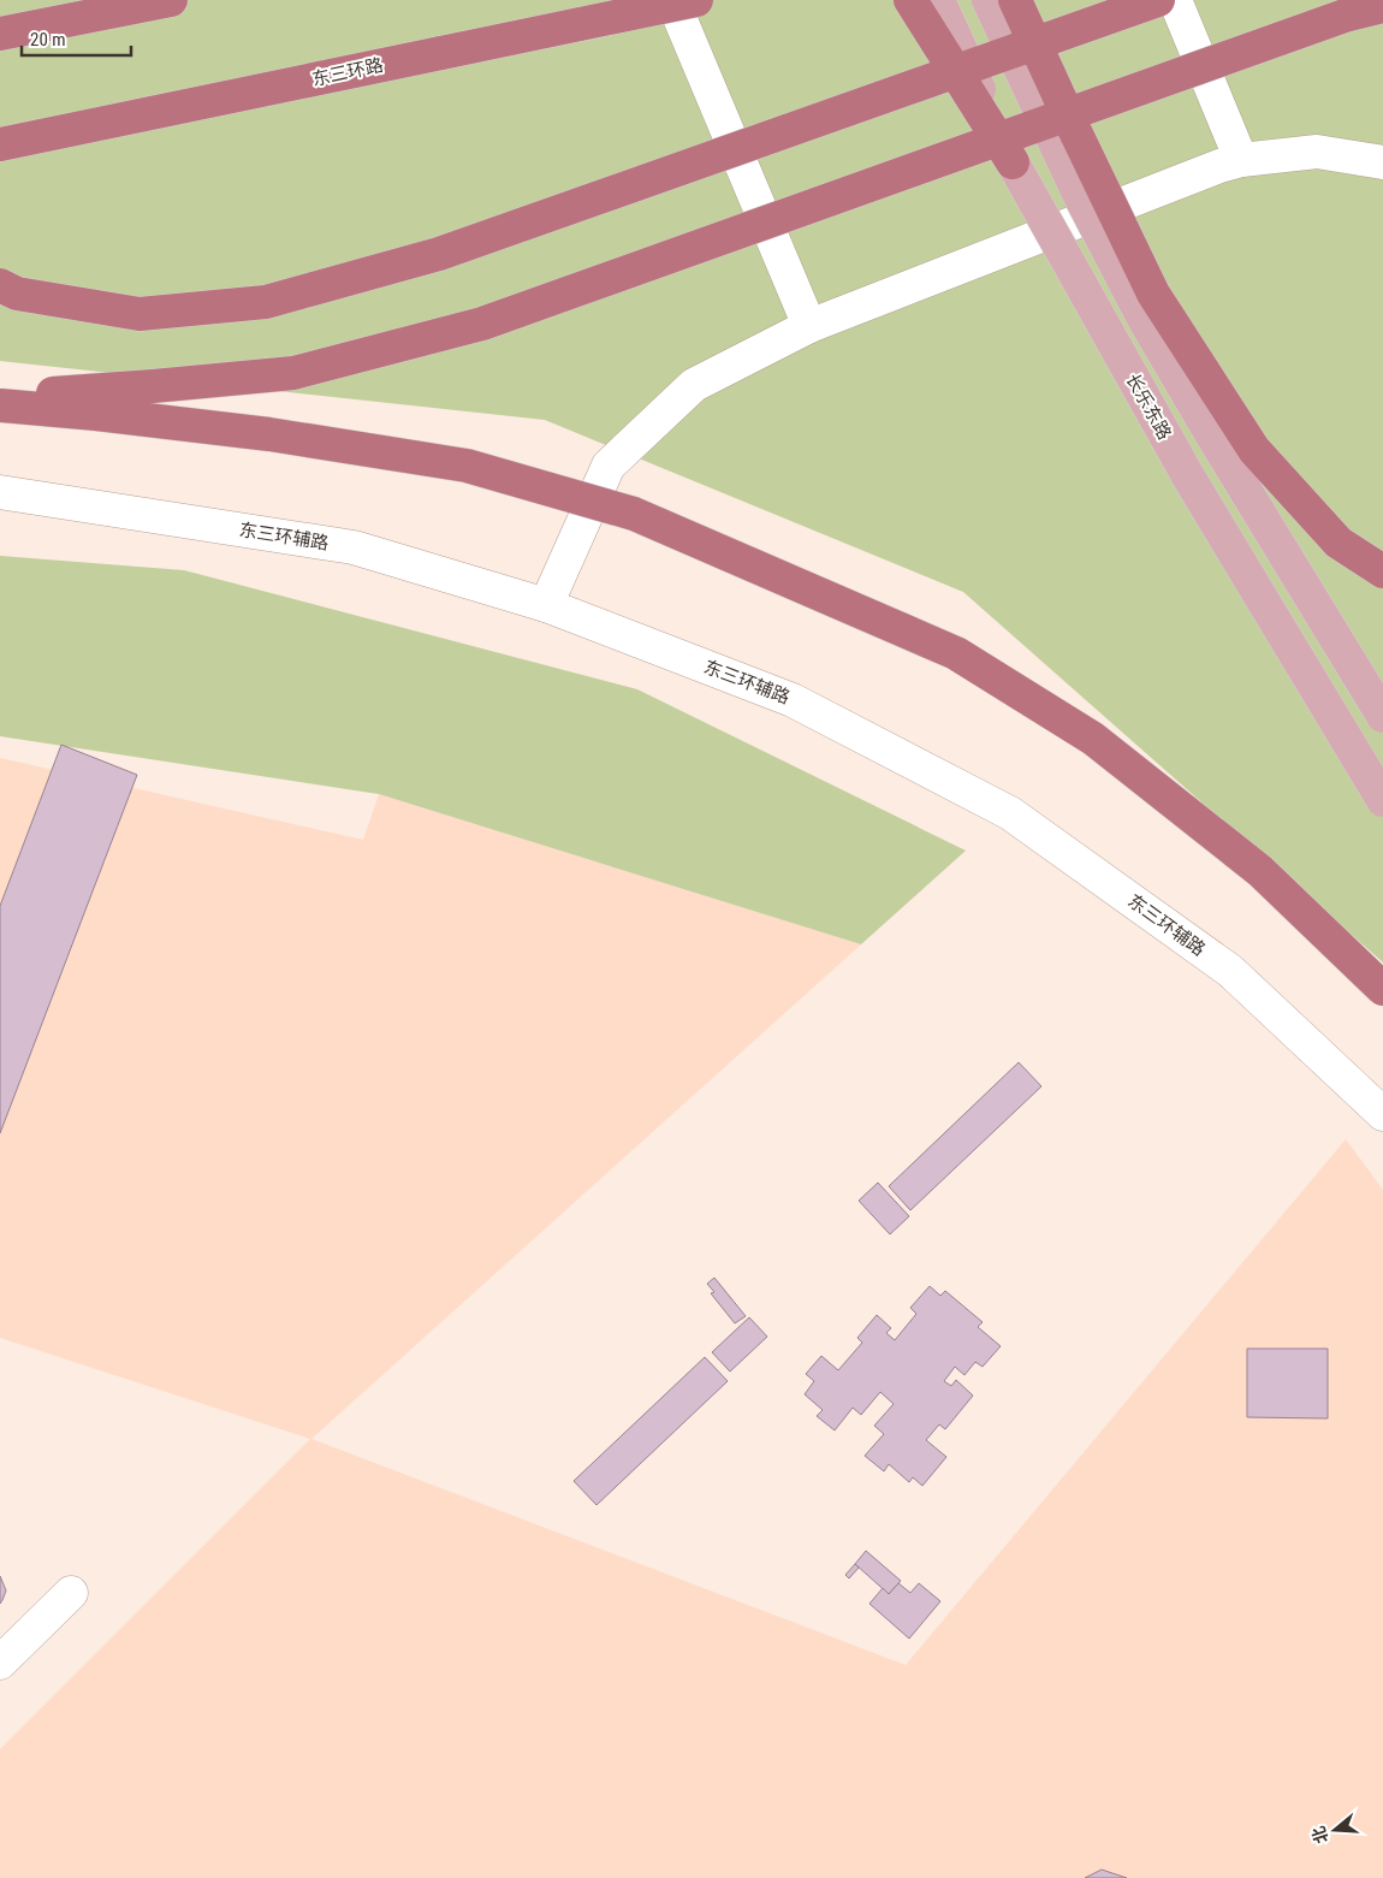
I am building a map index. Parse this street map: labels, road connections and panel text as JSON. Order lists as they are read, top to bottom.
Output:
{
  "streets": {
    "highway": ["东三环路"],
    "main road": ["长乐东路"],
    "street": ["东三环辅路"]
  },
  "scale_bar": "20 m",
  "north": "left"
}
